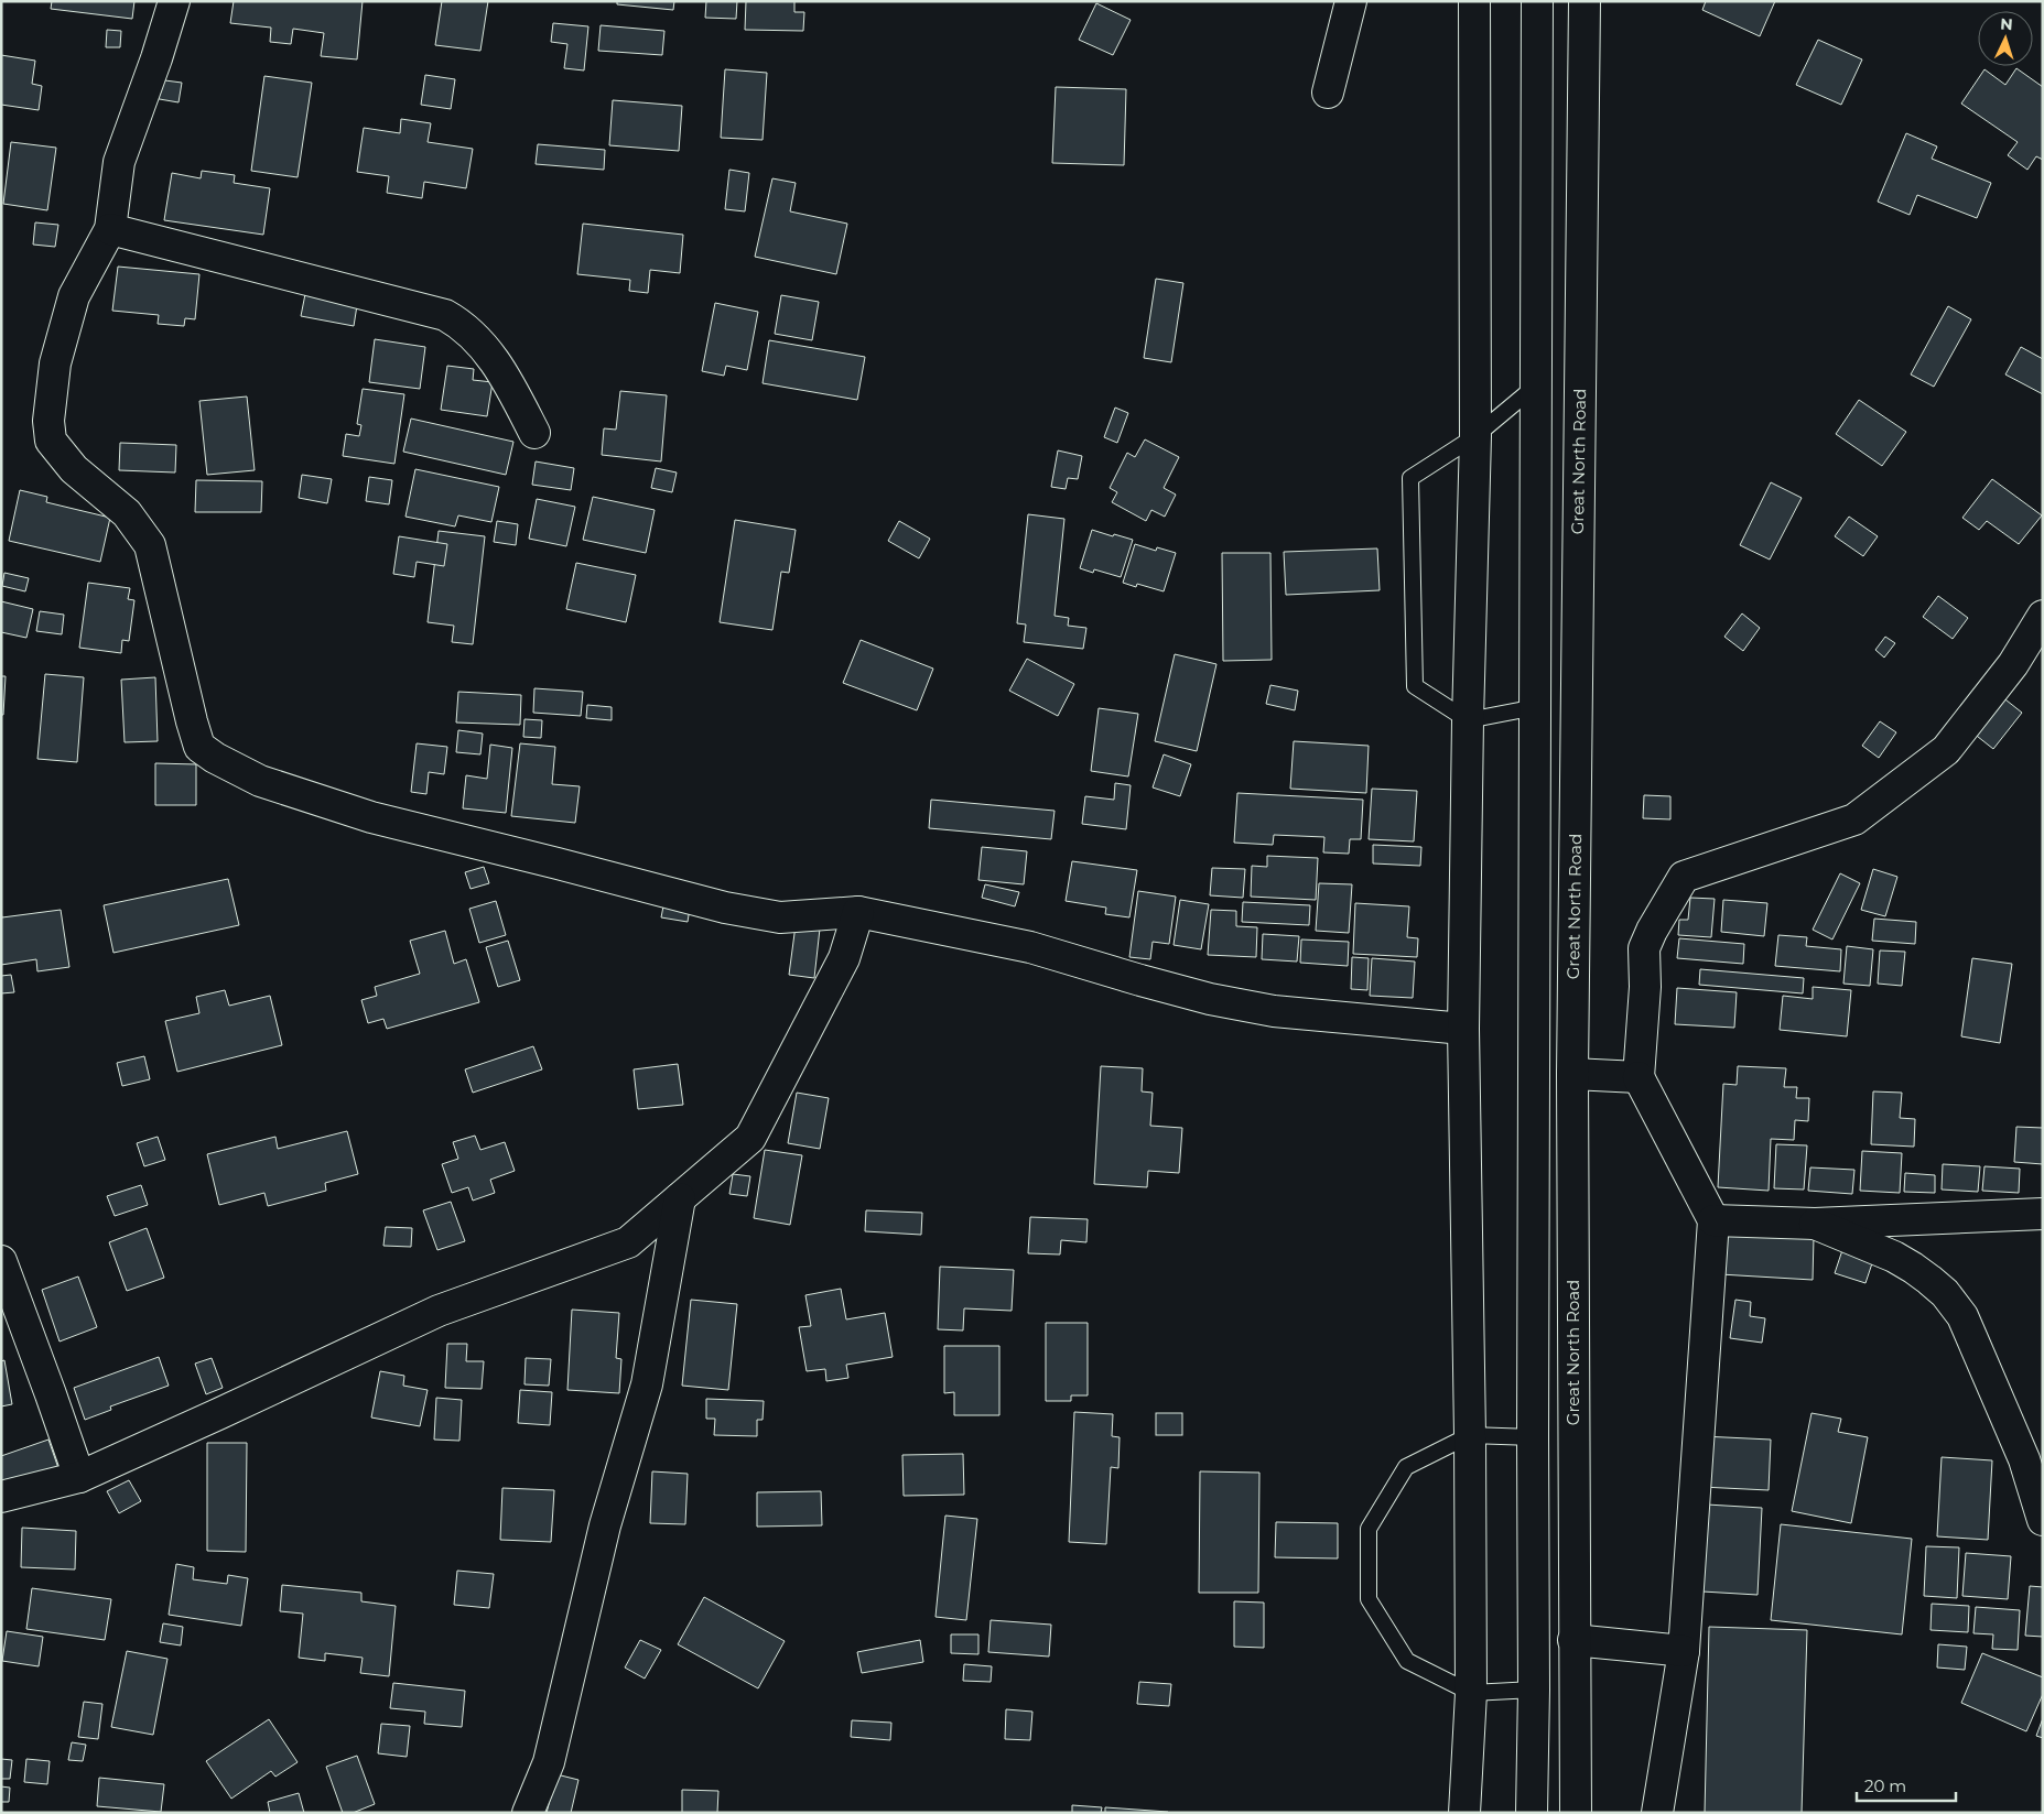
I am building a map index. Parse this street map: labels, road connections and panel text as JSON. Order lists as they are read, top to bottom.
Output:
{
  "streets": {
    "street": ["Great North Road"]
  },
  "scale_bar": "20 m",
  "north": "top"
}
